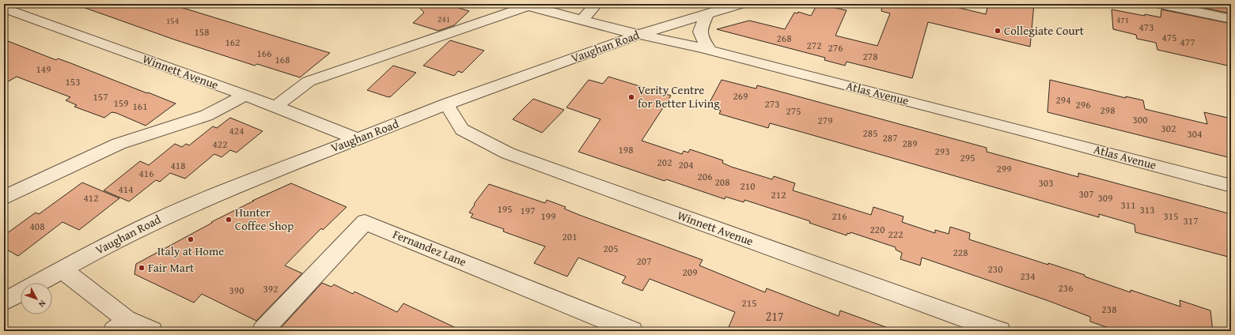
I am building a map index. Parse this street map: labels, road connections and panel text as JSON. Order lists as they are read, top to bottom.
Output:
{
  "streets": {
    "street": [
      "Vaughan Road",
      "Winnett Avenue",
      "Atlas Avenue",
      "Fernandez Lane"
    ]
  },
  "crossings": [
    ["Vaughan Road", "Winnett Avenue"],
    ["Vaughan Road", "Atlas Avenue"]
  ],
  "places": [
    "Collegiate Court",
    "Verity Centre for Better Living",
    "Hunter Coffee Shop",
    "Italy at Home",
    "Fair Mart"
  ],
  "house_numbers": [
    "241",
    "471",
    "154",
    "473",
    "158",
    "475",
    "268",
    "162",
    "477",
    "272",
    "276",
    "166",
    "278",
    "168",
    "149",
    "153",
    "269",
    "157",
    "294",
    "159",
    "273",
    "296",
    "161",
    "298",
    "275",
    "300",
    "279",
    "302",
    "424",
    "285",
    "304",
    "287",
    "289",
    "422",
    "198",
    "293",
    "295",
    "202",
    "204",
    "418",
    "299",
    "416",
    "206",
    "208",
    "303",
    "210",
    "414",
    "307",
    "212",
    "412",
    "309",
    "311",
    "195",
    "313",
    "197",
    "199",
    "216",
    "315",
    "317",
    "408",
    "220",
    "222",
    "201",
    "205",
    "228",
    "207",
    "230",
    "209",
    "234",
    "236",
    "392",
    "390",
    "215",
    "238",
    "217"
  ],
  "north": "bottom right"
}
